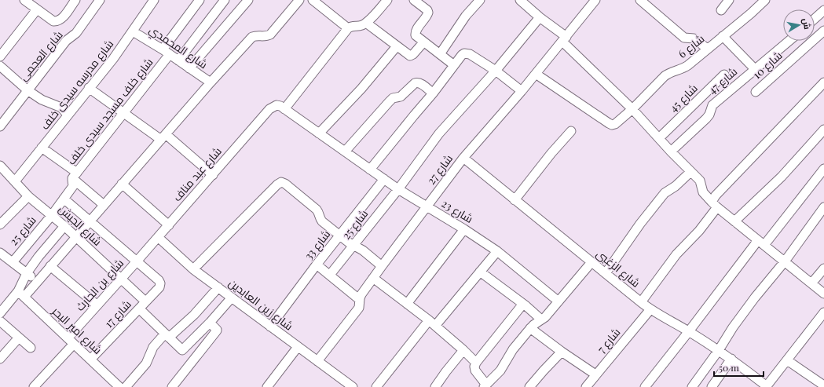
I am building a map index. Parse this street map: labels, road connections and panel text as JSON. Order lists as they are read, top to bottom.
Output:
{
  "streets": {
    "street": [
      "شارع 6",
      "شارع المحمدي",
      "شارع العجمى",
      "شارع 10",
      "شارع 47",
      "شارع مدرسه سيدى خلف",
      "شارع 45",
      "شارع خلف مسجد سيدى خلف",
      "شارع 27",
      "شارع عبد مناف",
      "شارع 23",
      "شارع 25",
      "شارع الجيش",
      "شارع 33",
      "شارع الزغبى",
      "شارع بن الحارث",
      "شارع زين العابدين",
      "شارع 17",
      "شارع امير البحر",
      "شارع 7"
    ]
  },
  "crossings": [
    ["شارع 6", "شارع 27"],
    ["شارع المحمدي", "شارع مدرسه سيدى خلف"],
    ["شارع المحمدي", "شارع خلف مسجد سيدى خلف"],
    ["شارع مدرسه سيدى خلف", "شارع الجيش"],
    ["شارع خلف مسجد سيدى خلف", "شارع 25"],
    ["شارع خلف مسجد سيدى خلف", "شارع الجيش"],
    ["شارع 27", "شارع 23"],
    ["شارع 27", "شارع الزغبى"],
    ["شارع 27", "شارع زين العابدين"],
    ["شارع عبد مناف", "شارع 23"],
    ["شارع عبد مناف", "شارع بن الحارث"],
    ["شارع عبد مناف", "شارع زين العابدين"],
    ["شارع عبد مناف", "شارع 17"],
    ["شارع 23", "شارع 25"],
    ["شارع 23", "شارع 33"],
    ["شارع 25", "شارع الجيش"],
    ["شارع الجيش", "شارع بن الحارث"],
    ["شارع الجيش", "شارع 17"],
    ["شارع 33", "شارع زين العابدين"],
    ["شارع الزغبى", "شارع 7"],
    ["شارع بن الحارث", "شارع 17"],
    ["شارع بن الحارث", "شارع امير البحر"],
    ["شارع 17", "شارع امير البحر"]
  ],
  "scale_bar": "50 m",
  "north": "right"
}
